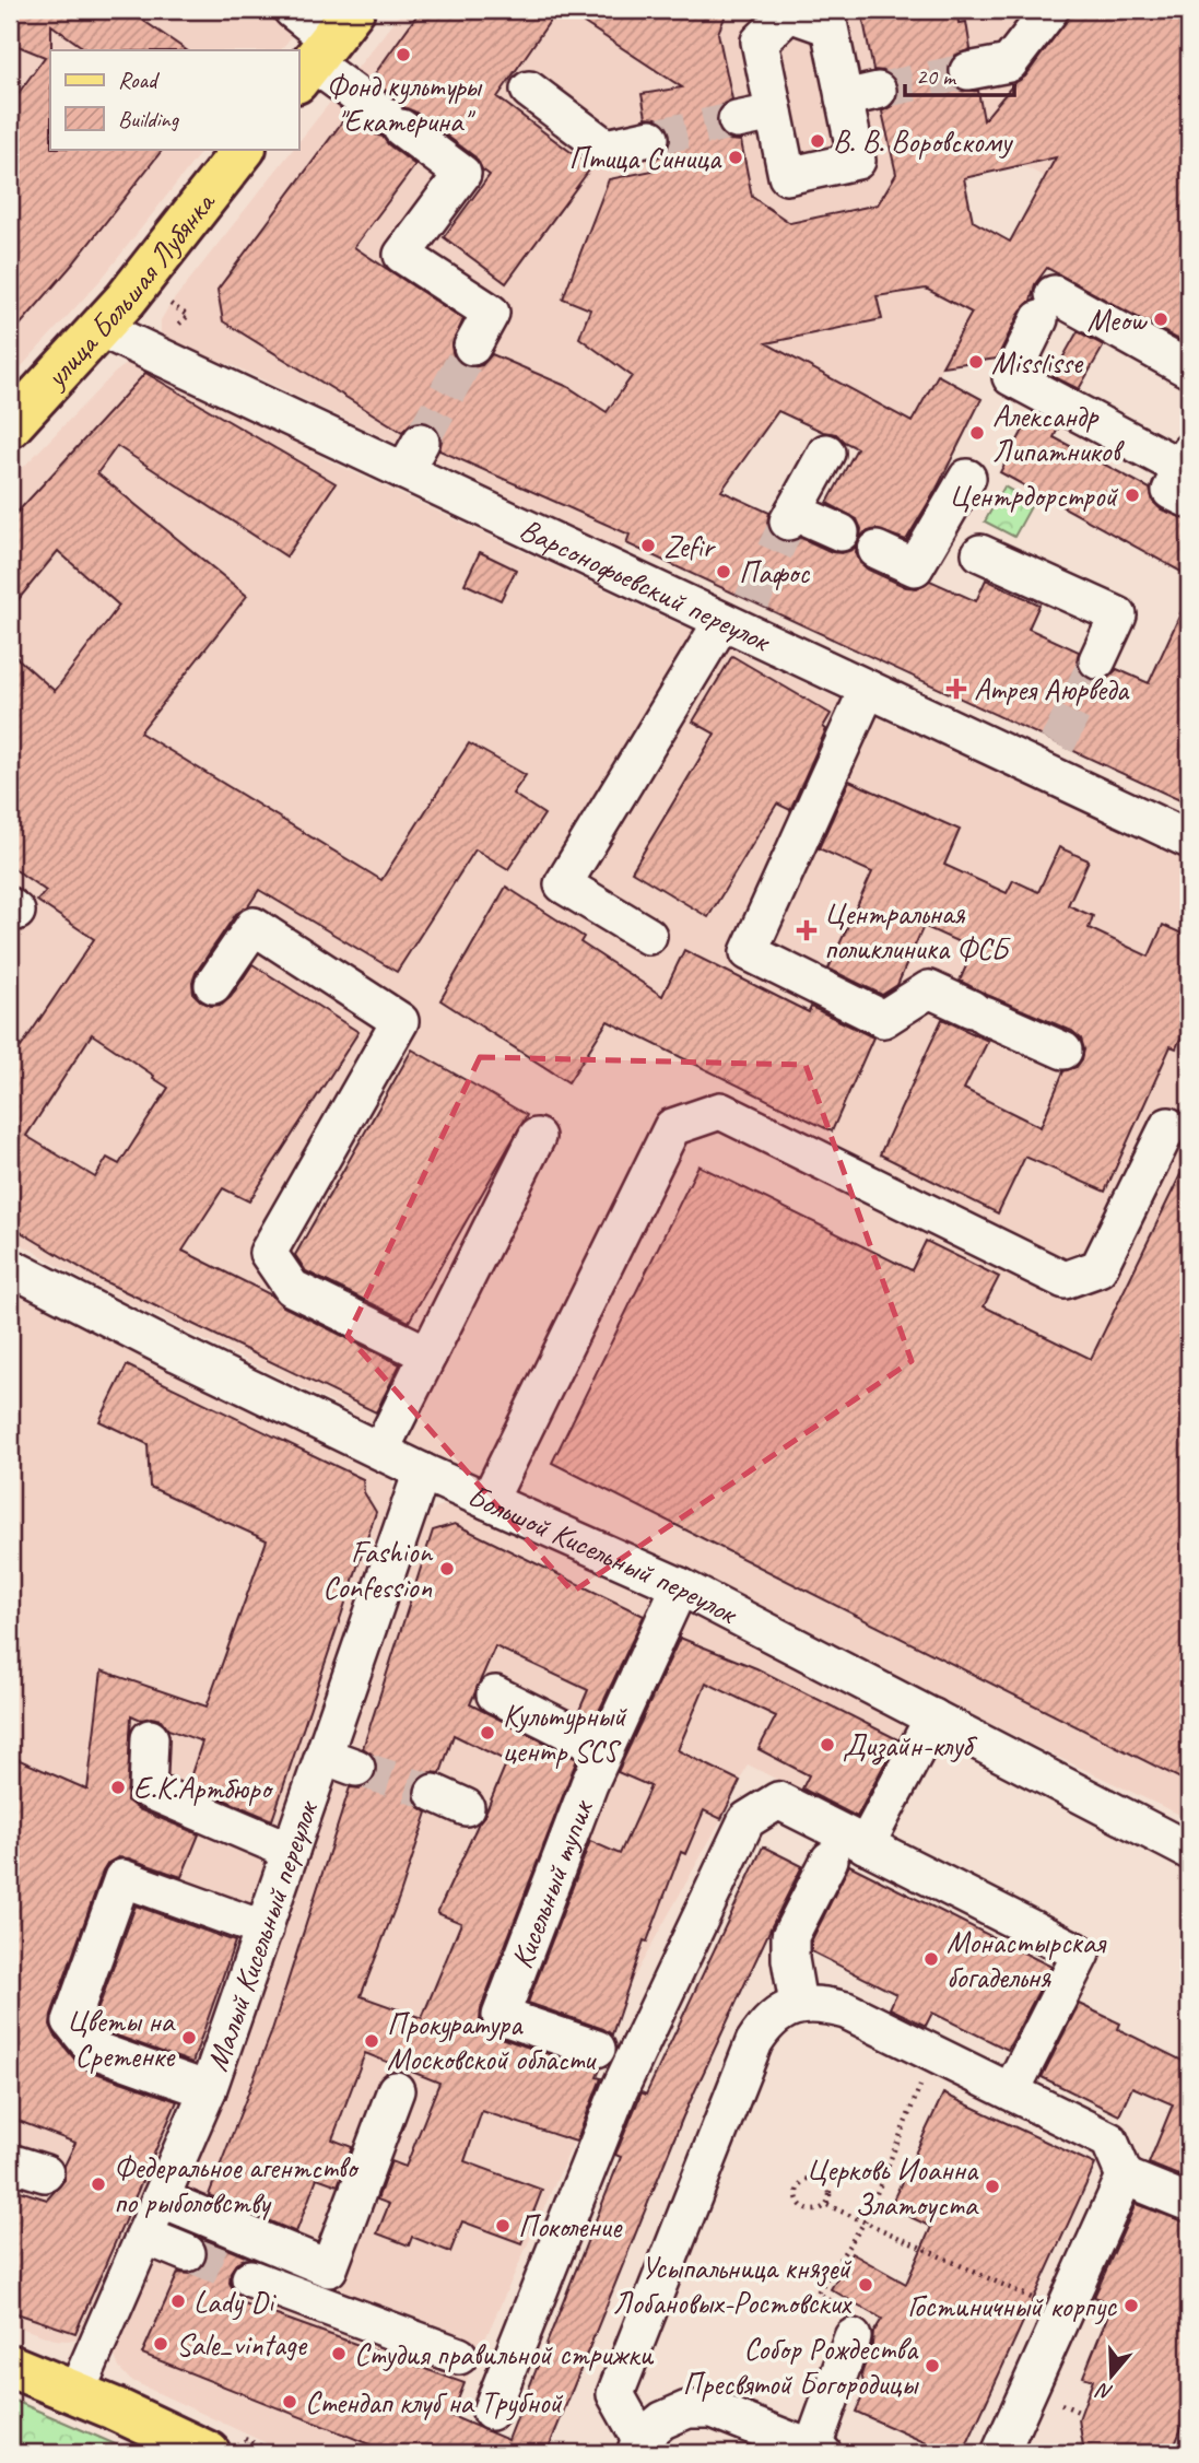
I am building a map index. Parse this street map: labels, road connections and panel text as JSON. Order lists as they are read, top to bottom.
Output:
{
  "streets": {
    "main road": ["улица Большая Лубянка"],
    "street": [
      "Варсонофьевский переулок",
      "Большой Кисельный переулок",
      "Кисельный тупик",
      "Малый Кисельный переулок"
    ]
  },
  "crossings": [
    ["улица Большая Лубянка", "Варсонофьевский переулок"],
    ["Большой Кисельный переулок", "Кисельный тупик"],
    ["Большой Кисельный переулок", "Малый Кисельный переулок"]
  ],
  "places": {
    "other": [
      "Фонд культуры \"Екатерина\"",
      "В. В. Воровскому",
      "Птица Синица",
      "Meow",
      "Misslisse",
      "Александр Липатников",
      "Центрдорстрой",
      "Zefir",
      "Пафос",
      "Fashion Confession",
      "Культурный центр SCS",
      "Дизайн-клуб",
      "Е.К.Артбюро",
      "Монастырская богадельня",
      "Цветы на Сретенке",
      "Прокуратура Московской области",
      "Федеральное агентство по рыболовству",
      "Церковь Иоанна Златоуста",
      "Поколение",
      "Усыпальница князей Лобановых-Ростовских",
      "Lady Di",
      "Гостиничный корпус",
      "Sale_vintage",
      "Студия правильной стрижки",
      "Собор Рождества Пресвятой Богородицы",
      "Стендап клуб на Трубной"
    ],
    "health": ["Атрея Аюрведа", "Центральная поликлиника ФСБ"]
  },
  "legend": ["Road", "Building"],
  "scale_bar": "20 m",
  "north": "bottom"
}
